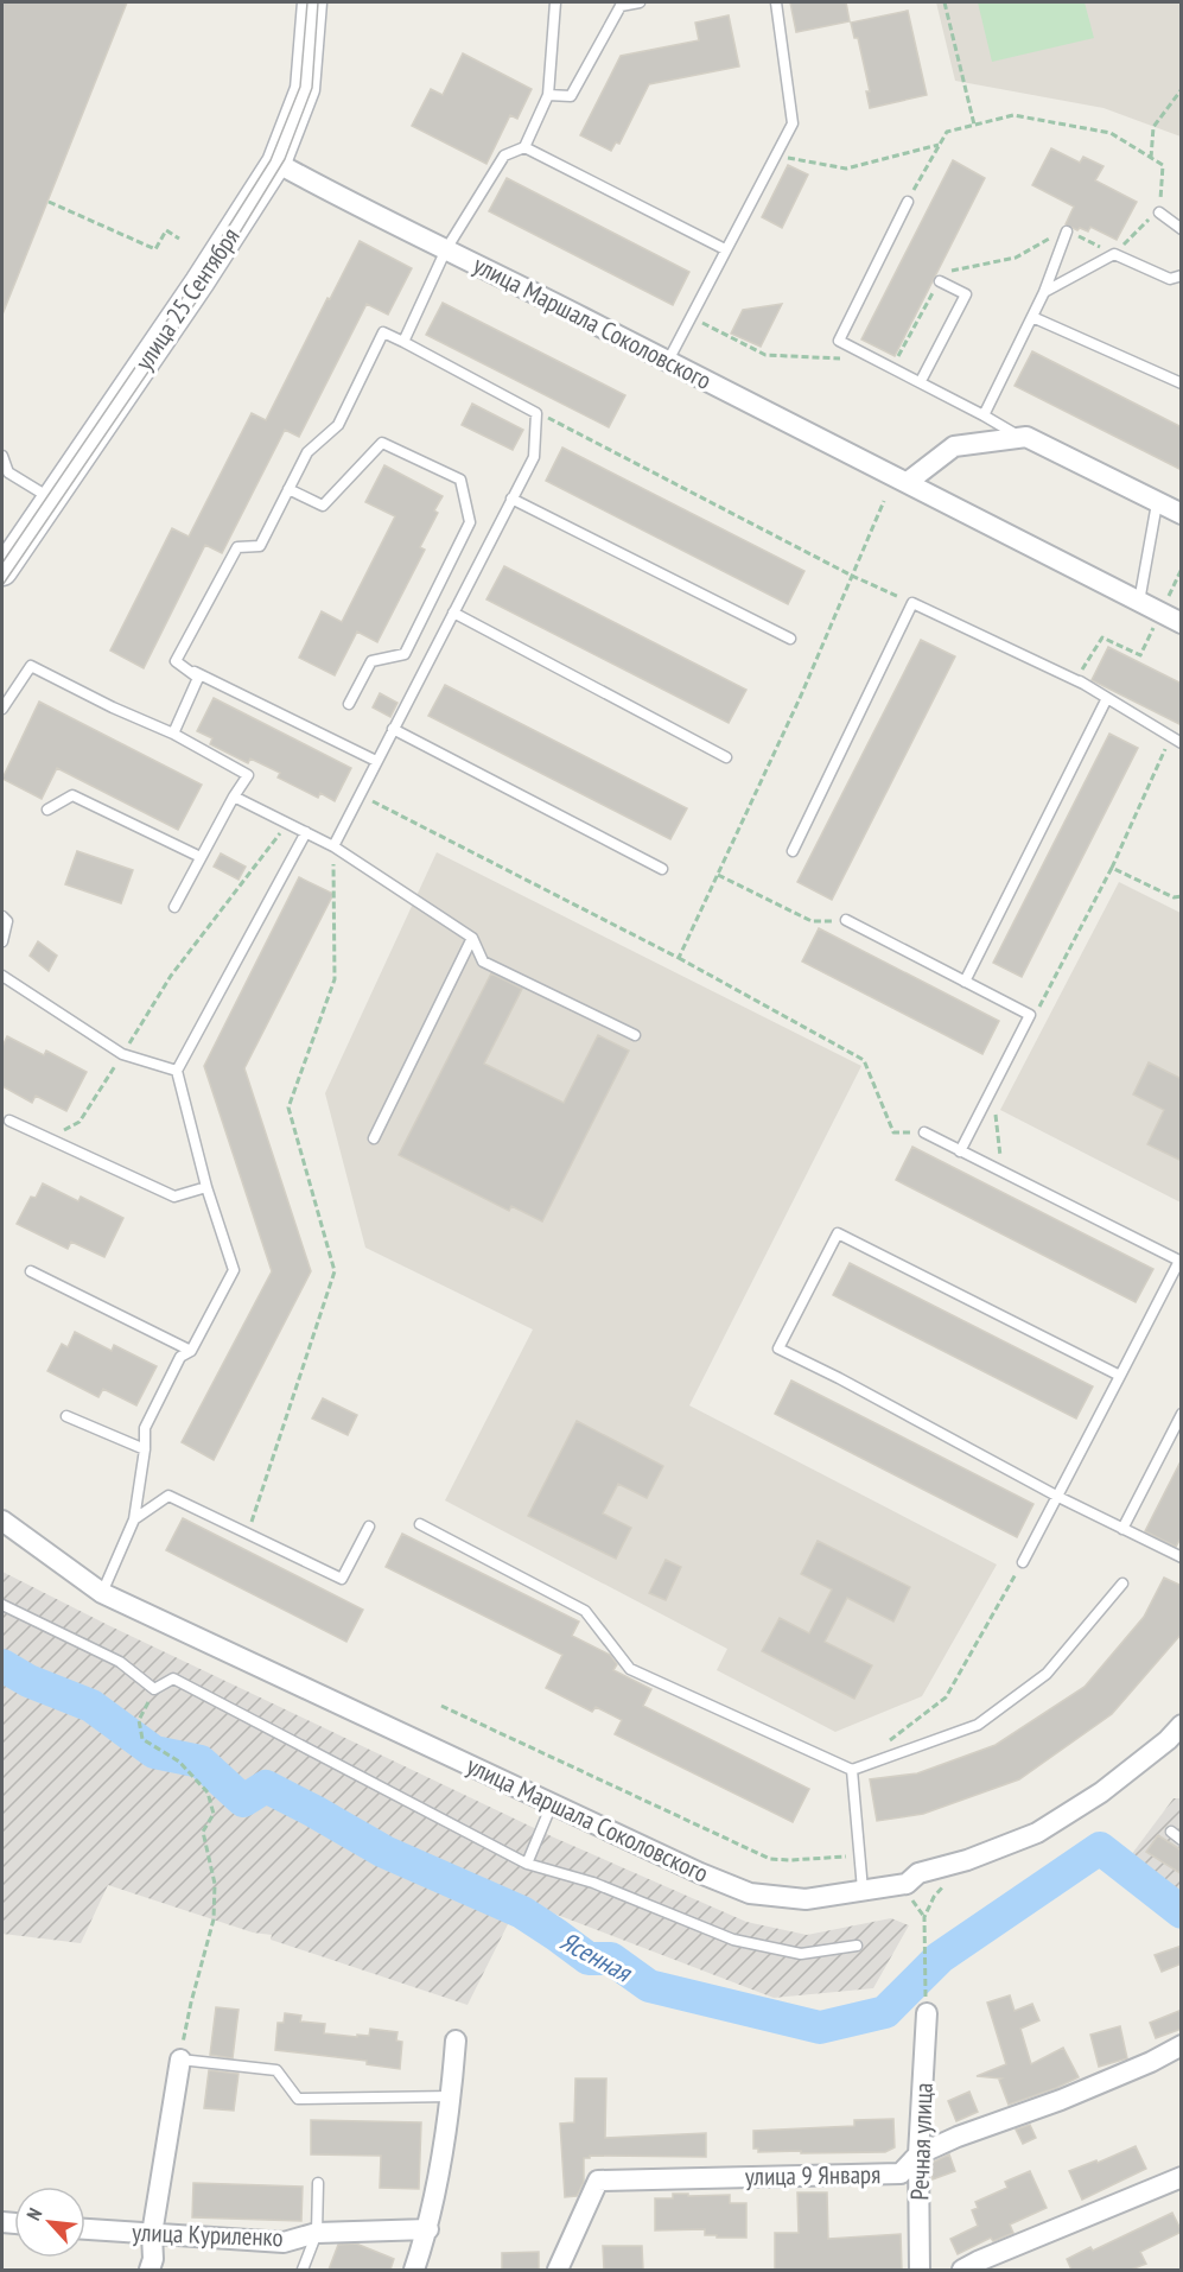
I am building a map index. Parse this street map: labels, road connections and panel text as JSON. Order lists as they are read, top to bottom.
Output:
{
  "streets": {
    "main road": ["улица 25 Сентября"],
    "street": [
      "улица Маршала Соколовского",
      "Речная улица",
      "улица 9 Января",
      "улица Куриленко"
    ]
  },
  "crossings": [
    ["улица 25 Сентября", "улица Маршала Соколовского"],
    ["Речная улица", "улица 9 Января"]
  ],
  "water": ["Ясенная"],
  "north": "top left"
}
